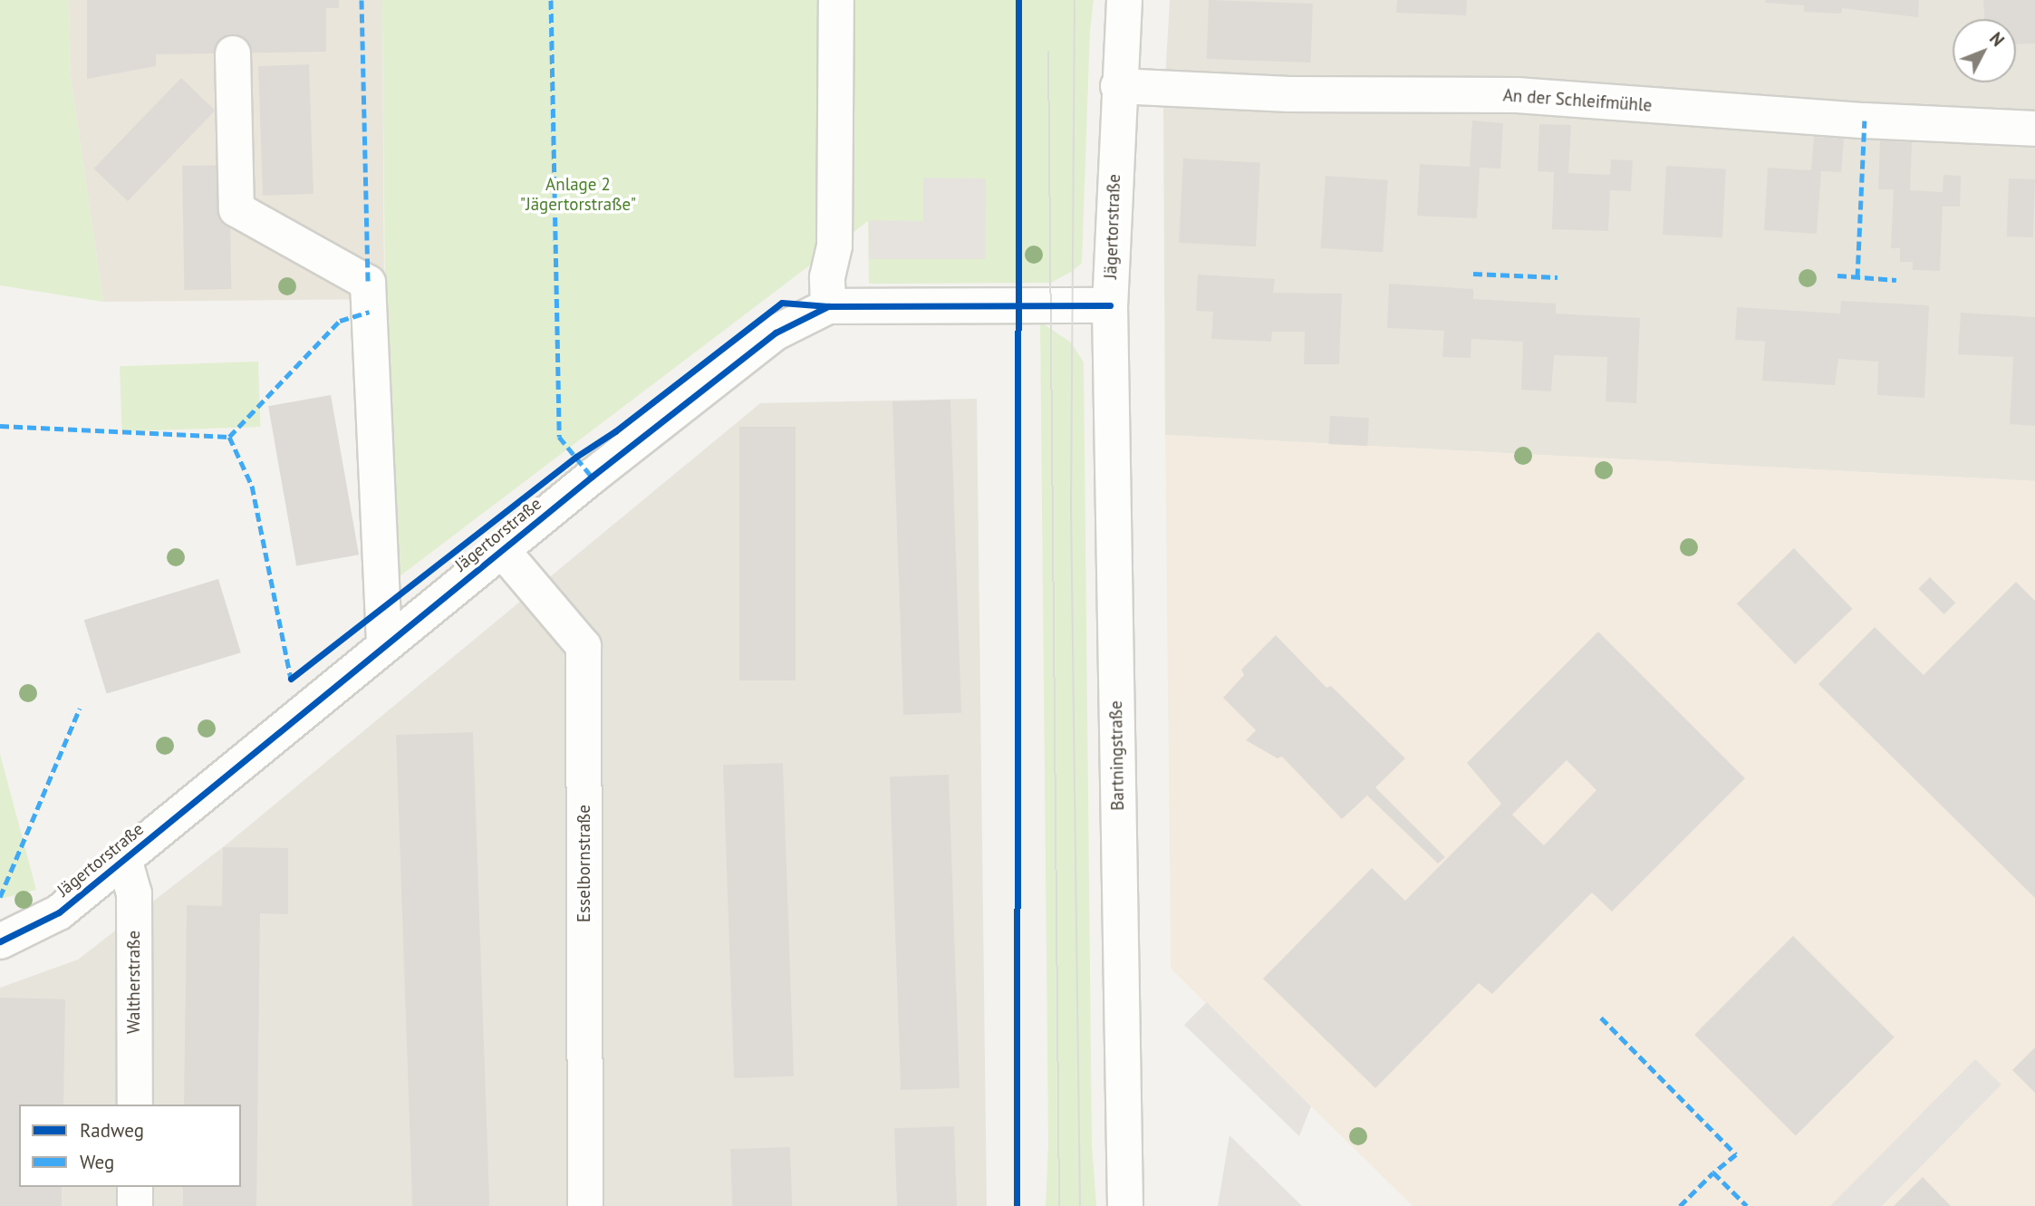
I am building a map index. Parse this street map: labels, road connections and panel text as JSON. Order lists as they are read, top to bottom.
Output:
{
  "streets": {
    "street": [
      "An der Schleifmühle",
      "Jägertorstraße",
      "Bartningstraße",
      "Esselbornstraße",
      "Waltherstraße"
    ]
  },
  "crossings": [
    ["An der Schleifmühle", "Jägertorstraße"],
    ["Jägertorstraße", "Bartningstraße"],
    ["Jägertorstraße", "Esselbornstraße"],
    ["Jägertorstraße", "Waltherstraße"]
  ],
  "parks": ["Anlage 2 \"Jägertorstraße\""],
  "legend": ["Radweg", "Weg"],
  "north": "top right"
}
